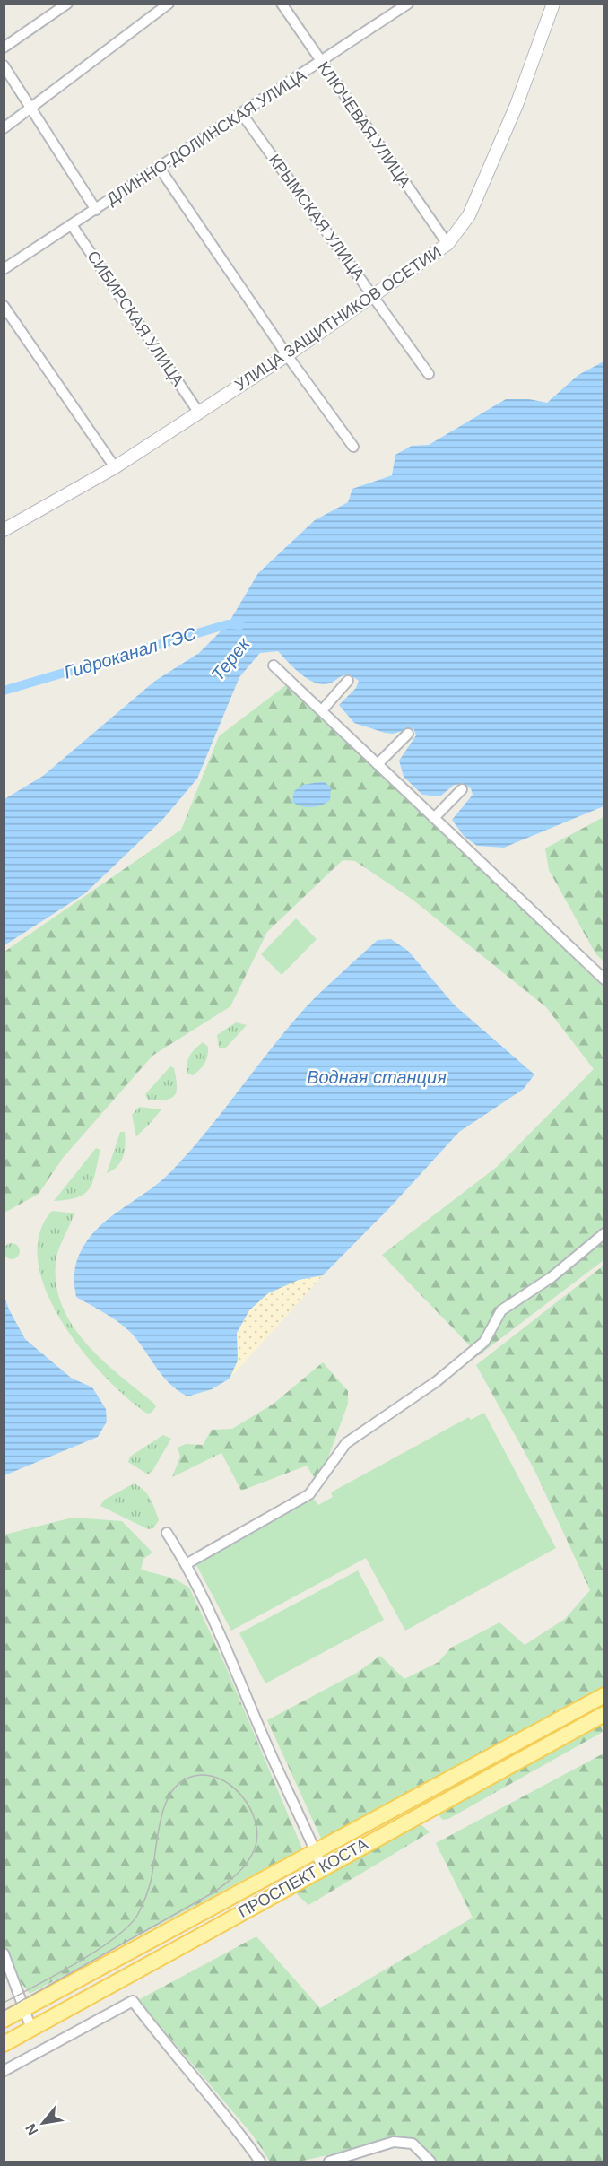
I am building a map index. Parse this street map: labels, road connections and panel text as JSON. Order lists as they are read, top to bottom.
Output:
{
  "streets": {
    "main road": ["ПРОСПЕКТ КОСТА"],
    "street": [
      "КЛЮЧЕВАЯ УЛИЦА",
      "ДЛИННО-ДОЛИНСКАЯ УЛИЦА",
      "КРЫМСКАЯ УЛИЦА",
      "СИБИРСКАЯ УЛИЦА",
      "УЛИЦА ЗАЩИТНИКОВ ОСЕТИИ"
    ]
  },
  "crossings": [
    ["КЛЮЧЕВАЯ УЛИЦА", "ДЛИННО-ДОЛИНСКАЯ УЛИЦА"],
    ["КЛЮЧЕВАЯ УЛИЦА", "УЛИЦА ЗАЩИТНИКОВ ОСЕТИИ"],
    ["ДЛИННО-ДОЛИНСКАЯ УЛИЦА", "КРЫМСКАЯ УЛИЦА"],
    ["ДЛИННО-ДОЛИНСКАЯ УЛИЦА", "СИБИРСКАЯ УЛИЦА"],
    ["КРЫМСКАЯ УЛИЦА", "УЛИЦА ЗАЩИТНИКОВ ОСЕТИИ"],
    ["СИБИРСКАЯ УЛИЦА", "УЛИЦА ЗАЩИТНИКОВ ОСЕТИИ"]
  ],
  "water": ["Гидроканал ГЭС", "Терек", "Водная станция"],
  "north": "bottom left"
}
